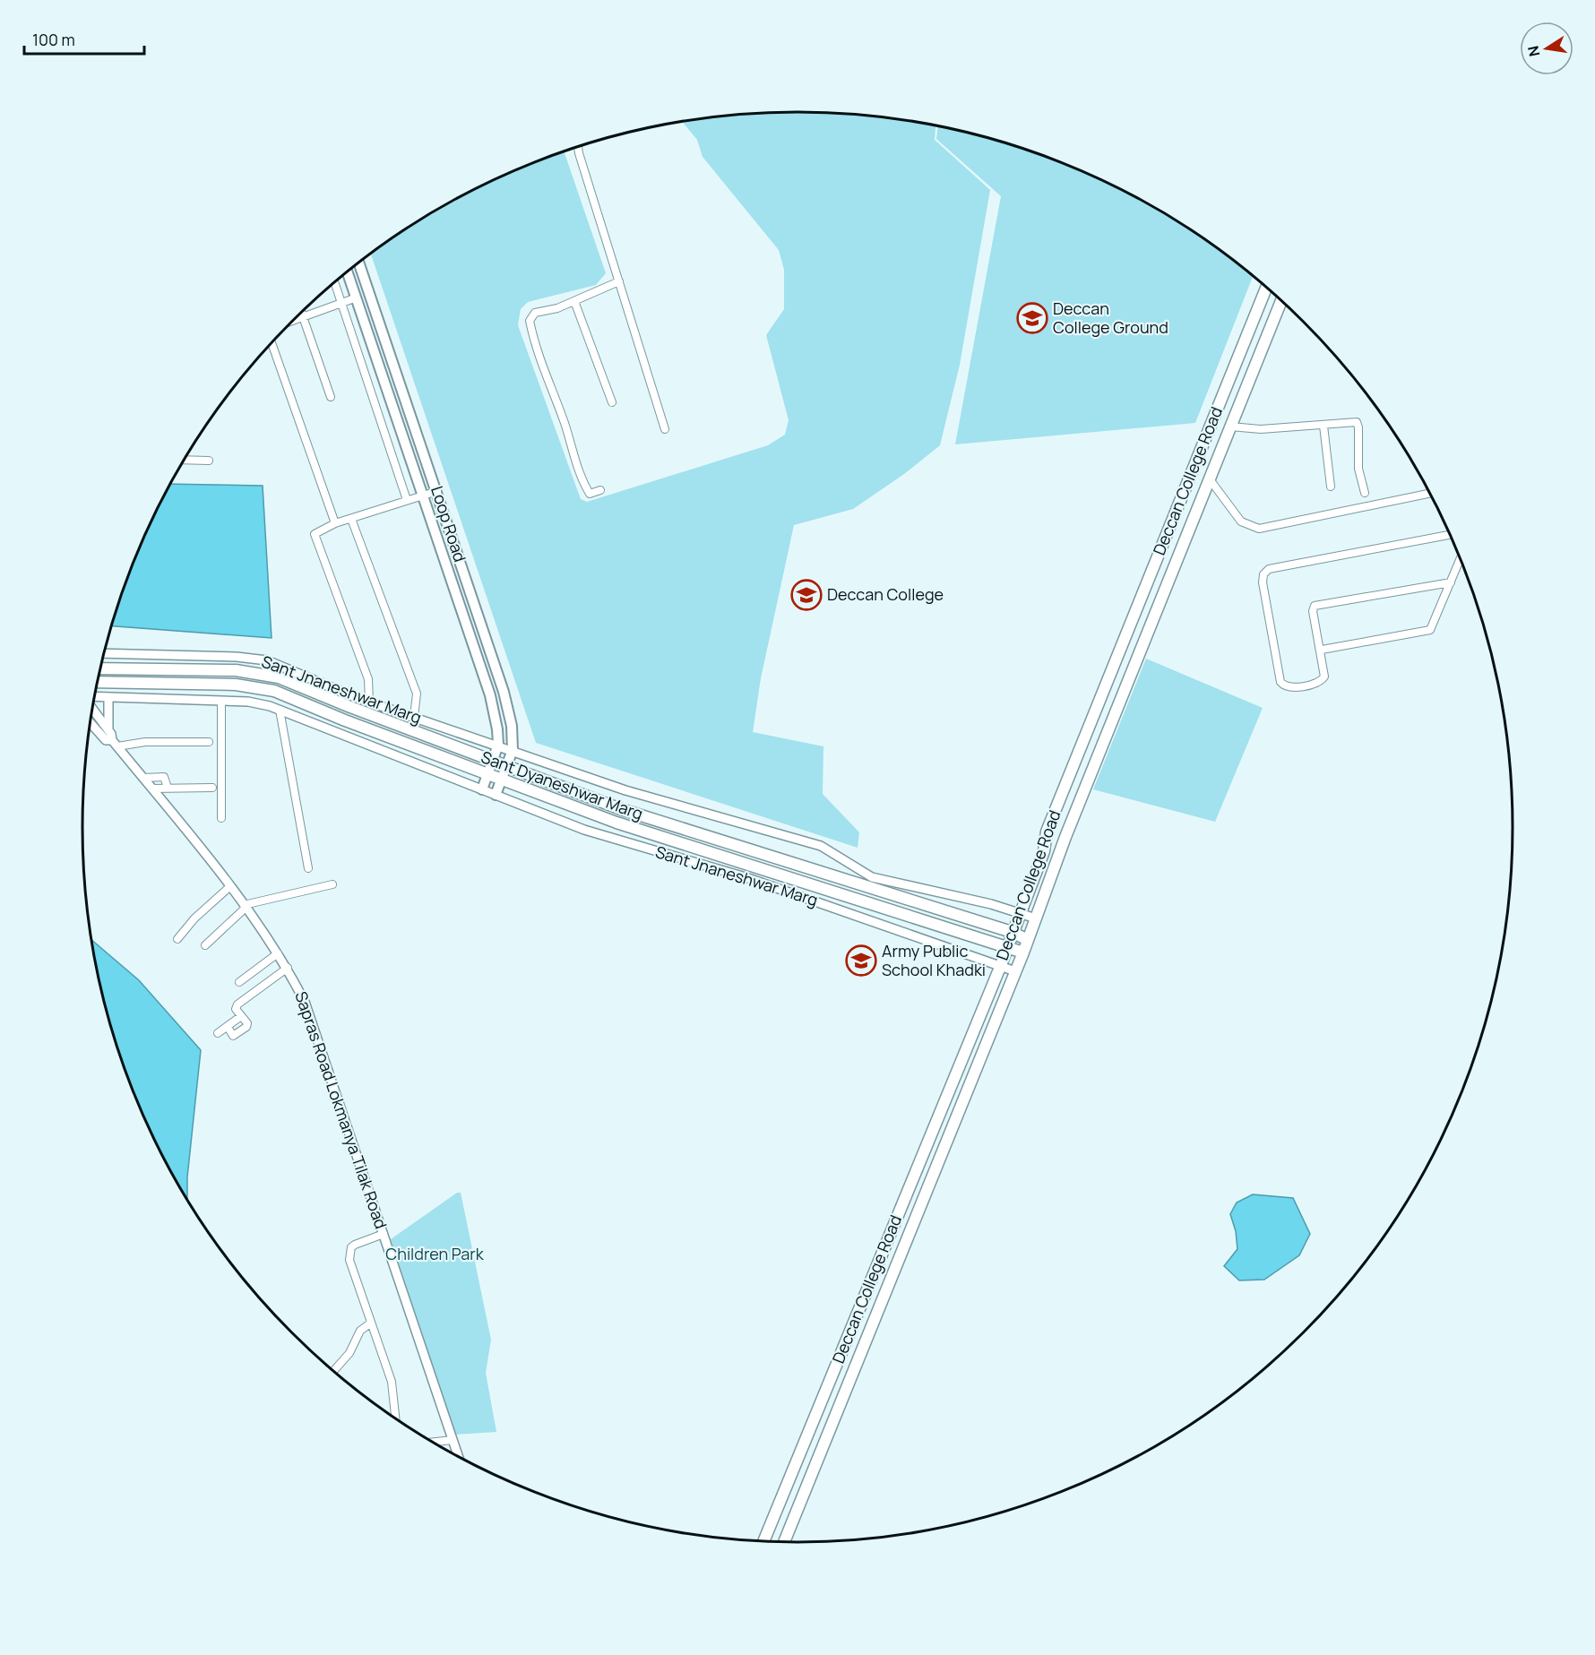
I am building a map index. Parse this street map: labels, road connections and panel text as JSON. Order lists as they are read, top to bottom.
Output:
{
  "streets": {
    "main road": ["Deccan College Road", "Loop Road", "Sant Dyaneshwar Marg"],
    "street": ["Sant Jnaneshwar Marg", "Sapras Road Lokmanya Tilak Road"]
  },
  "crossings": [
    ["Deccan College Road", "Sant Jnaneshwar Marg"],
    ["Deccan College Road", "Sant Dyaneshwar Marg"],
    ["Loop Road", "Sant Jnaneshwar Marg"],
    ["Loop Road", "Sant Dyaneshwar Marg"]
  ],
  "parks": ["Children Park"],
  "places": {
    "school or university": ["Deccan College Ground", "Deccan College", "Army Public School Khadki"]
  },
  "scale_bar": "100 m",
  "north": "left"
}
